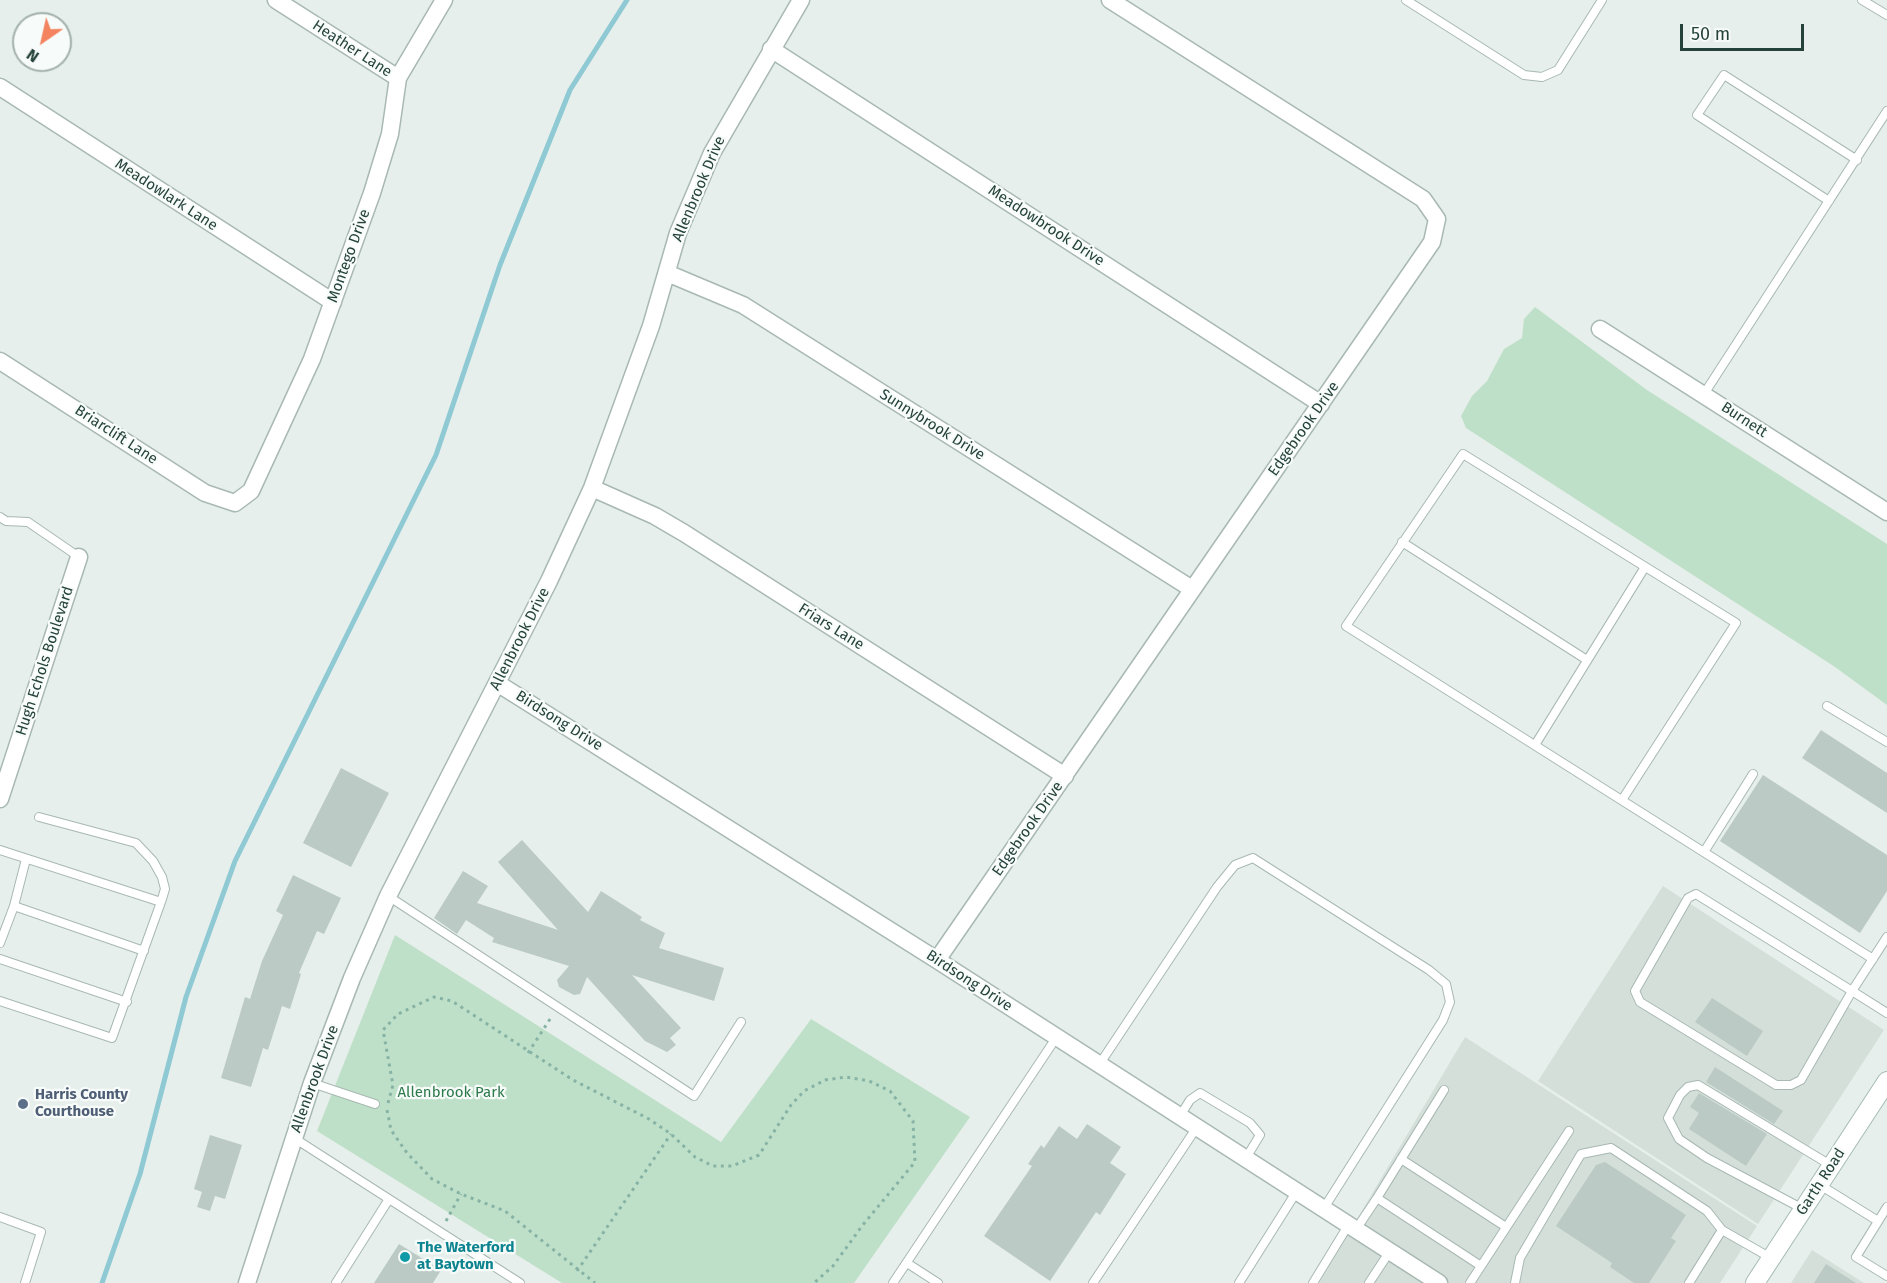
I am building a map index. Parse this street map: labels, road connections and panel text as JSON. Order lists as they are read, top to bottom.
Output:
{
  "streets": {
    "main road": ["Garth Road"],
    "street": [
      "Heather Lane",
      "Allenbrook Drive",
      "Meadowlark Lane",
      "Meadowbrook Drive",
      "Montego Drive",
      "Burnett",
      "Sunnybrook Drive",
      "Edgebrook Drive",
      "Briarclift Lane",
      "Friars Lane",
      "Hugh Echols Boulevard",
      "Birdsong Drive"
    ]
  },
  "crossings": [
    ["Heather Lane", "Montego Drive"],
    ["Allenbrook Drive", "Meadowbrook Drive"],
    ["Allenbrook Drive", "Sunnybrook Drive"],
    ["Allenbrook Drive", "Friars Lane"],
    ["Allenbrook Drive", "Birdsong Drive"],
    ["Meadowlark Lane", "Montego Drive"],
    ["Meadowbrook Drive", "Edgebrook Drive"],
    ["Montego Drive", "Briarclift Lane"],
    ["Sunnybrook Drive", "Edgebrook Drive"],
    ["Edgebrook Drive", "Friars Lane"],
    ["Edgebrook Drive", "Birdsong Drive"]
  ],
  "parks": ["Allenbrook Park"],
  "places": ["Harris County Courthouse", "The Waterford at Baytown"],
  "scale_bar": "50 m",
  "north": "bottom left"
}
